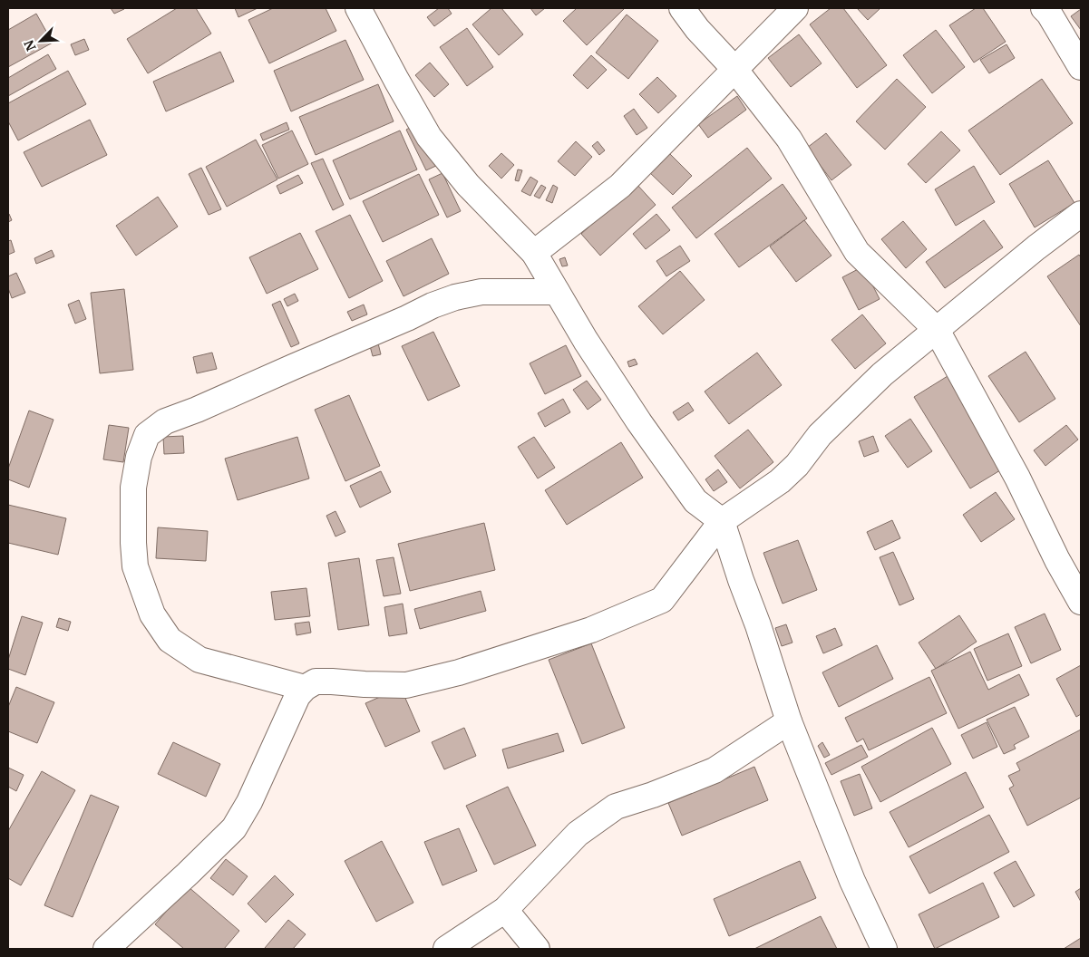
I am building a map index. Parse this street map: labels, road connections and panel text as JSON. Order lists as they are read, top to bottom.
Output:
{
  "north": "bottom left"
}
